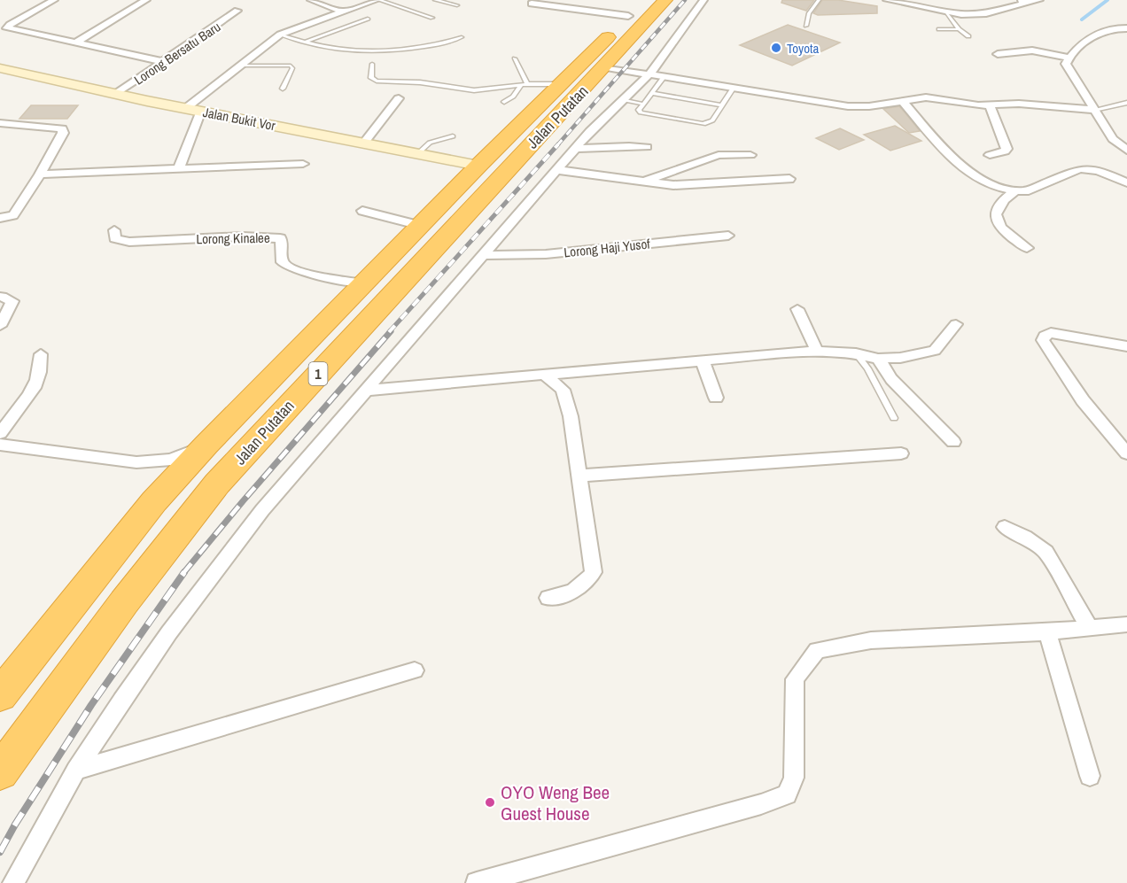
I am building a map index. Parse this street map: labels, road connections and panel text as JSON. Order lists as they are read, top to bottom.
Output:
{
  "streets": {
    "highway": ["Jalan Putatan", "1"],
    "street": [
      "Lorong Bersatu Baru",
      "Jalan Bukit Vor",
      "Lorong Kinalee",
      "Lorong Haji Yusof"
    ]
  },
  "crossings": [
    ["Lorong Bersatu Baru", "Jalan Bukit Vor"],
    ["Jalan Putatan", "Jalan Bukit Vor"],
    ["Jalan Putatan", "Lorong Kinalee"]
  ],
  "places": ["Toyota", "OYO Weng Bee Guest House"]
}
